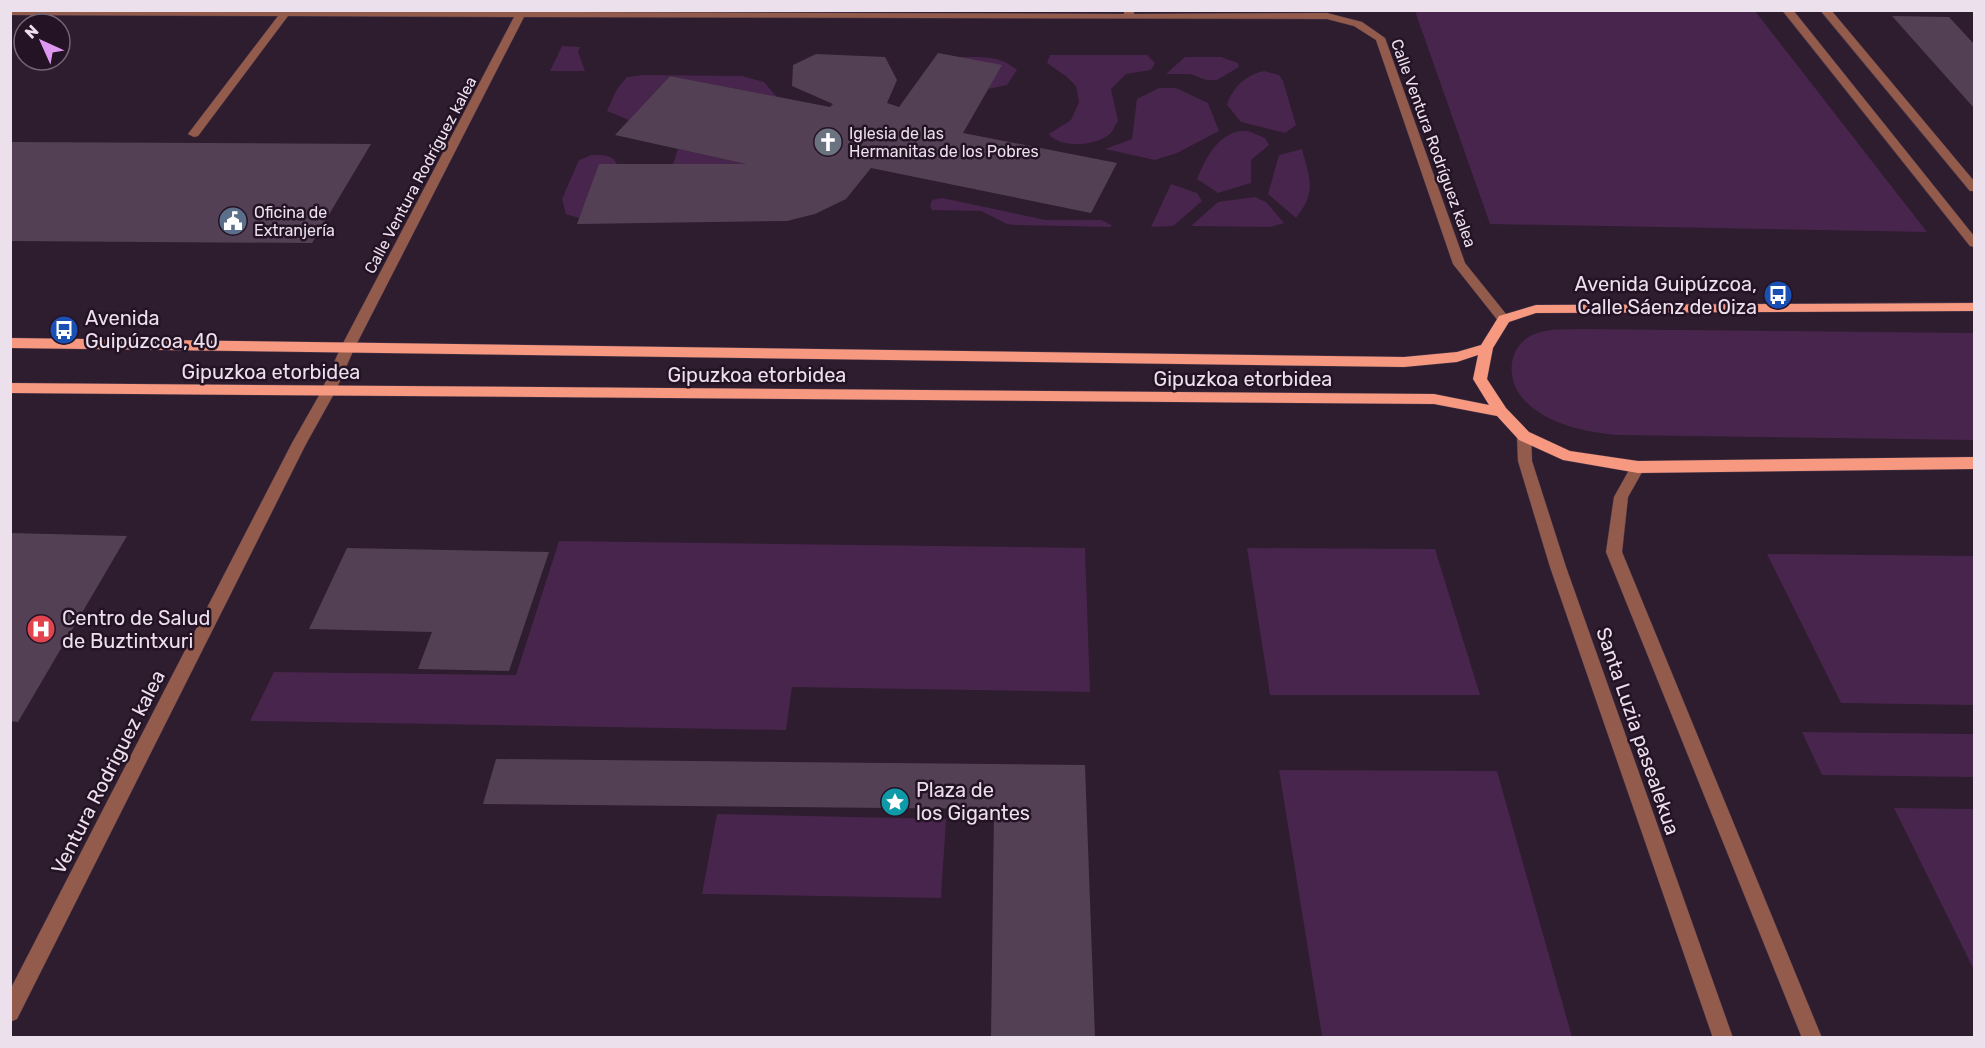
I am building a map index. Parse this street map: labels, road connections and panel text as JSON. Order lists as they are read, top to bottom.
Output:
{
  "streets": {
    "main road": ["Gipuzkoa etorbidea"],
    "street": ["Calle Ventura Rodríguez kalea", "Santa Luzia pasealekua", "Ventura Rodriguez kalea"]
  },
  "crossings": [
    ["Calle Ventura Rodríguez kalea", "Gipuzkoa etorbidea"],
    ["Calle Ventura Rodríguez kalea", "Ventura Rodriguez kalea"],
    ["Gipuzkoa etorbidea", "Ventura Rodriguez kalea"]
  ],
  "places": {
    "church": ["Iglesia de las Hermanitas de los Pobres"],
    "public building": ["Oficina de Extranjería"],
    "bus stop": ["Avenida Guipúzcoa, Calle Sáenz de Oiza", "Avenida Guipúzcoa, 40"],
    "hospital": ["Centro de Salud de Buztintxuri"],
    "place": ["Plaza de los Gigantes"]
  },
  "north": "top left"
}
